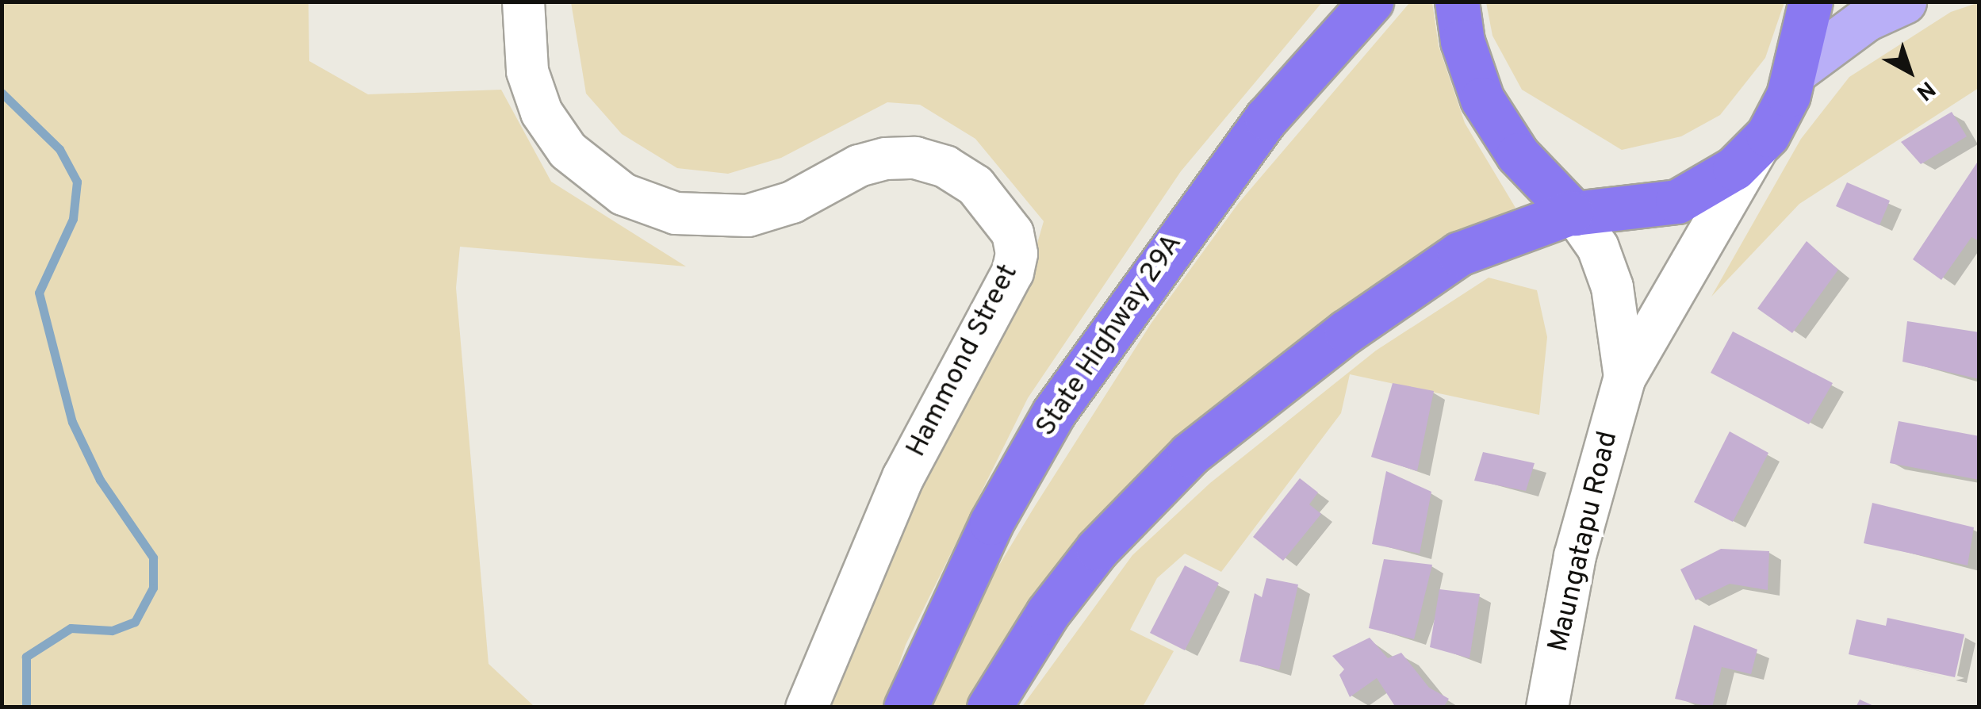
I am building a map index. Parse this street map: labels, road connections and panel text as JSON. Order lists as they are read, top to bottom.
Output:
{
  "streets": {
    "highway": ["State Highway 29A"],
    "street": ["Hammond Street", "Maungatapu Road"]
  },
  "north": "bottom right"
}
